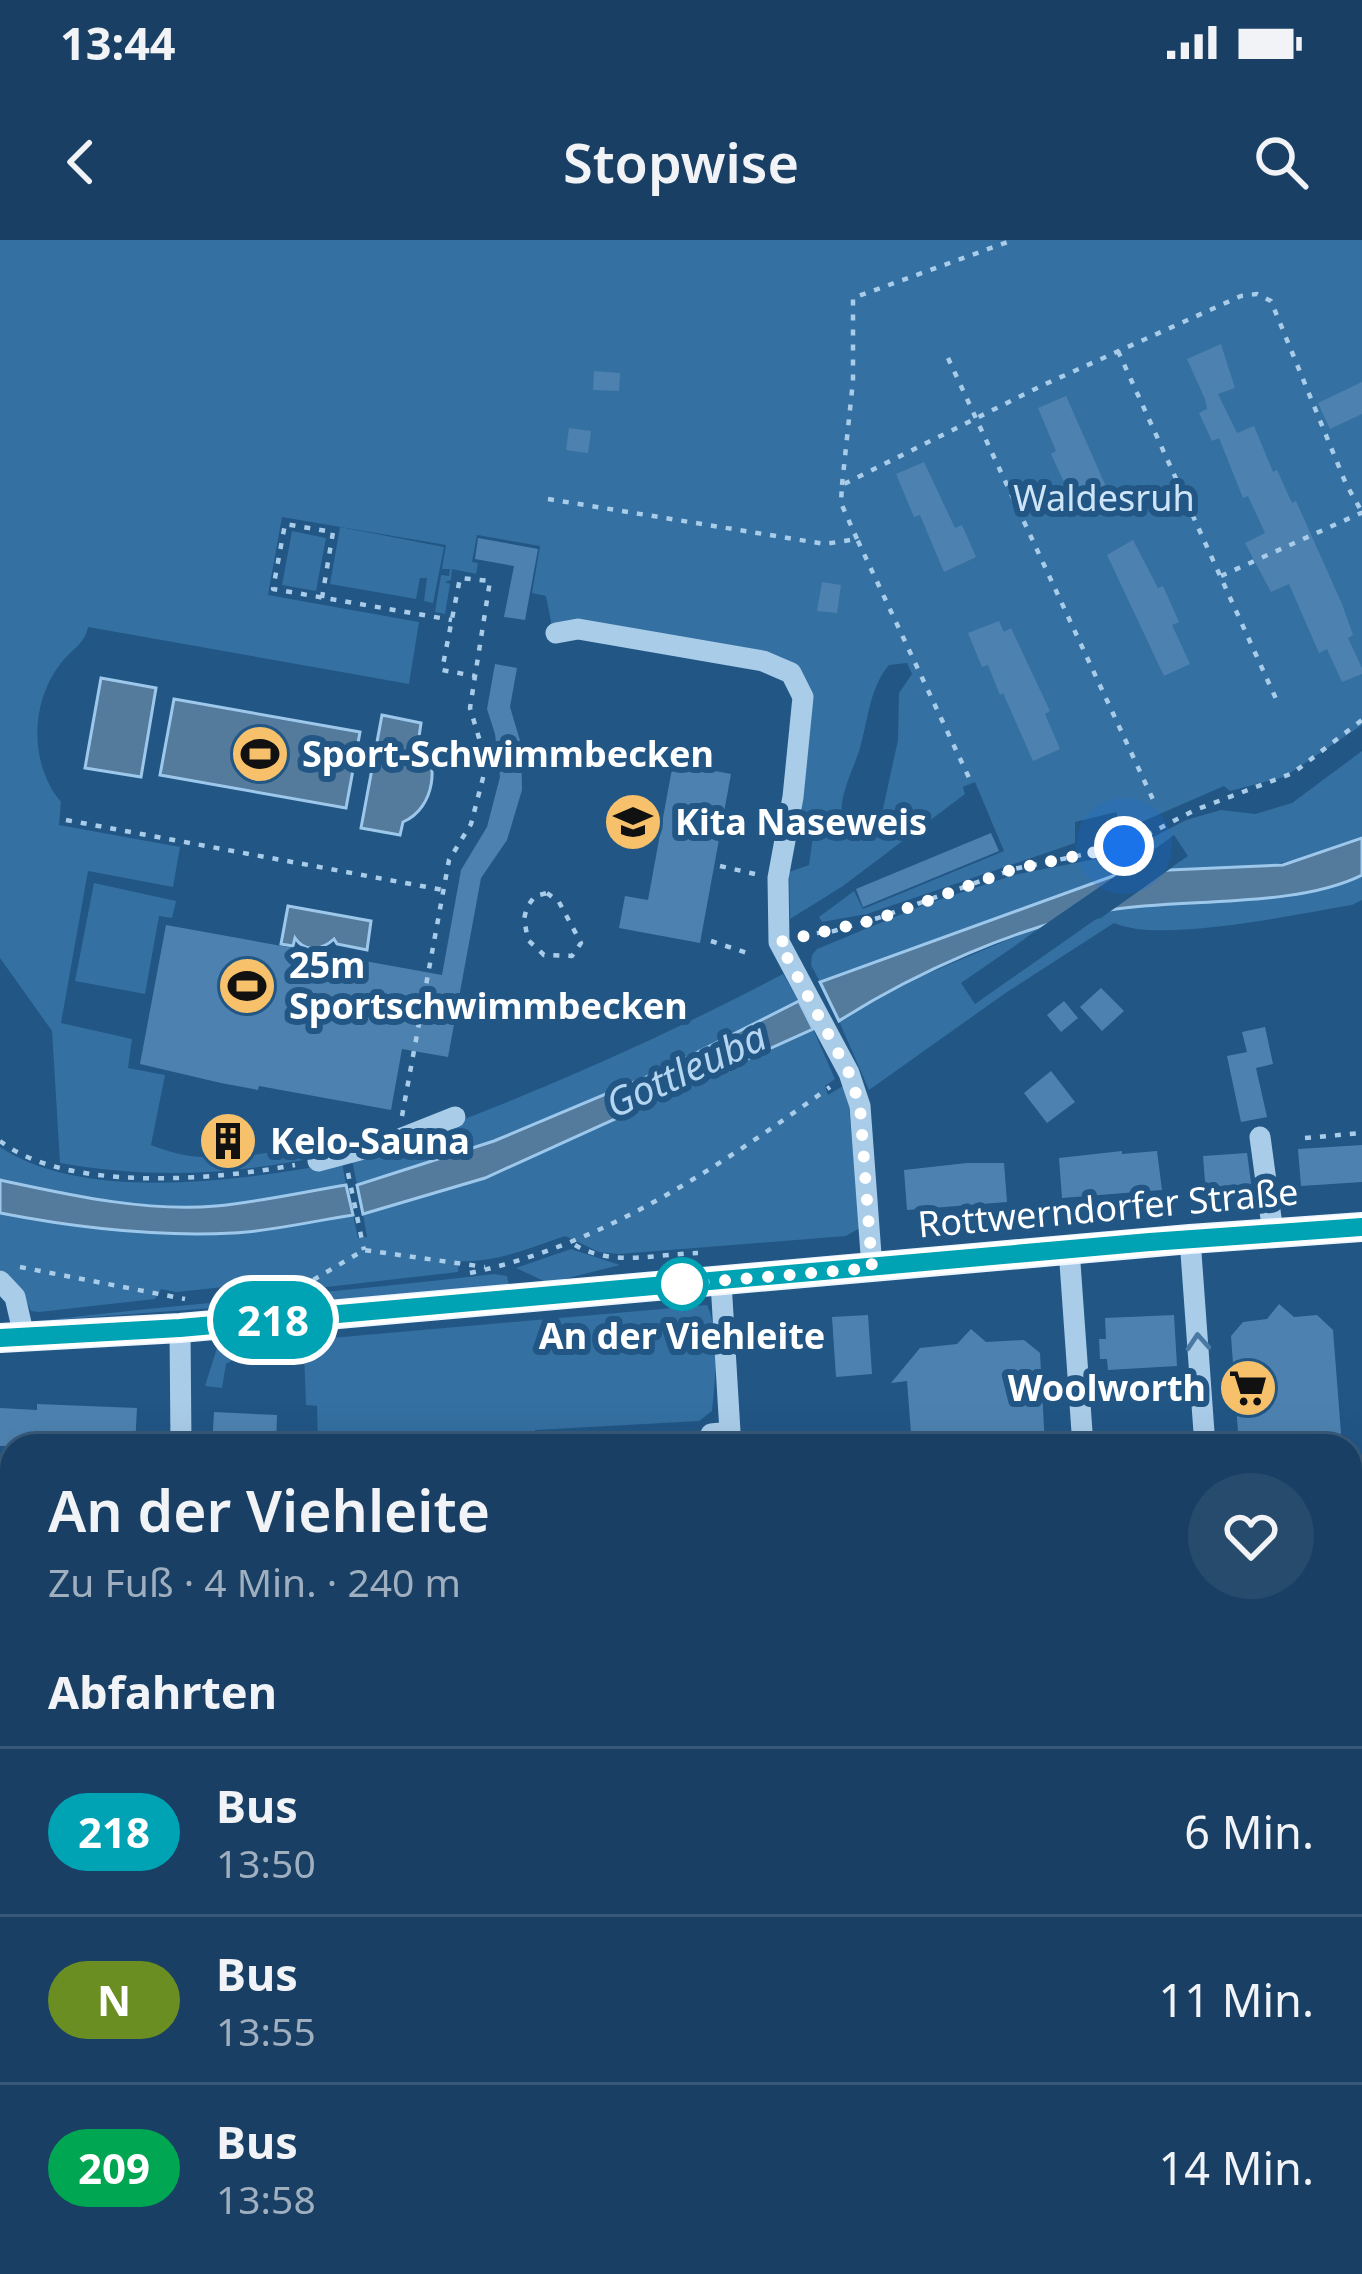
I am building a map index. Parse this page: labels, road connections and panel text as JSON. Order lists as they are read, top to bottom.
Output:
{
  "streets": {
    "main road": ["Rottwerndorfer Straße"]
  },
  "water": ["Gottleuba"],
  "parks": ["Waldesruh"],
  "places": {
    "sports": ["Sport-Schwimmbecken", "25m Sportschwimmbecken"],
    "school or university": ["Kita Naseweis"],
    "building": ["Kelo-Sauna"],
    "other": ["An der Viehleite"],
    "supermarket": ["Woolworth"]
  },
  "lines": ["bus line 218"],
  "page": {
    "status": "13:44",
    "header": "Stopwise",
    "on_map": "218",
    "heading": [
      ["An der Viehleite", "Zu Fuß · 4 Min. · 240 m"],
      "Abfahrten"
    ],
    "list": [
      {
        "mark": "218",
        "name": "Bus",
        "note": "13:50",
        "value": "6 Min."
      },
      {
        "mark": "N",
        "name": "Bus",
        "note": "13:55",
        "value": "11 Min."
      },
      {
        "mark": "209",
        "name": "Bus",
        "note": "13:58",
        "value": "14 Min."
      }
    ]
  }
}
